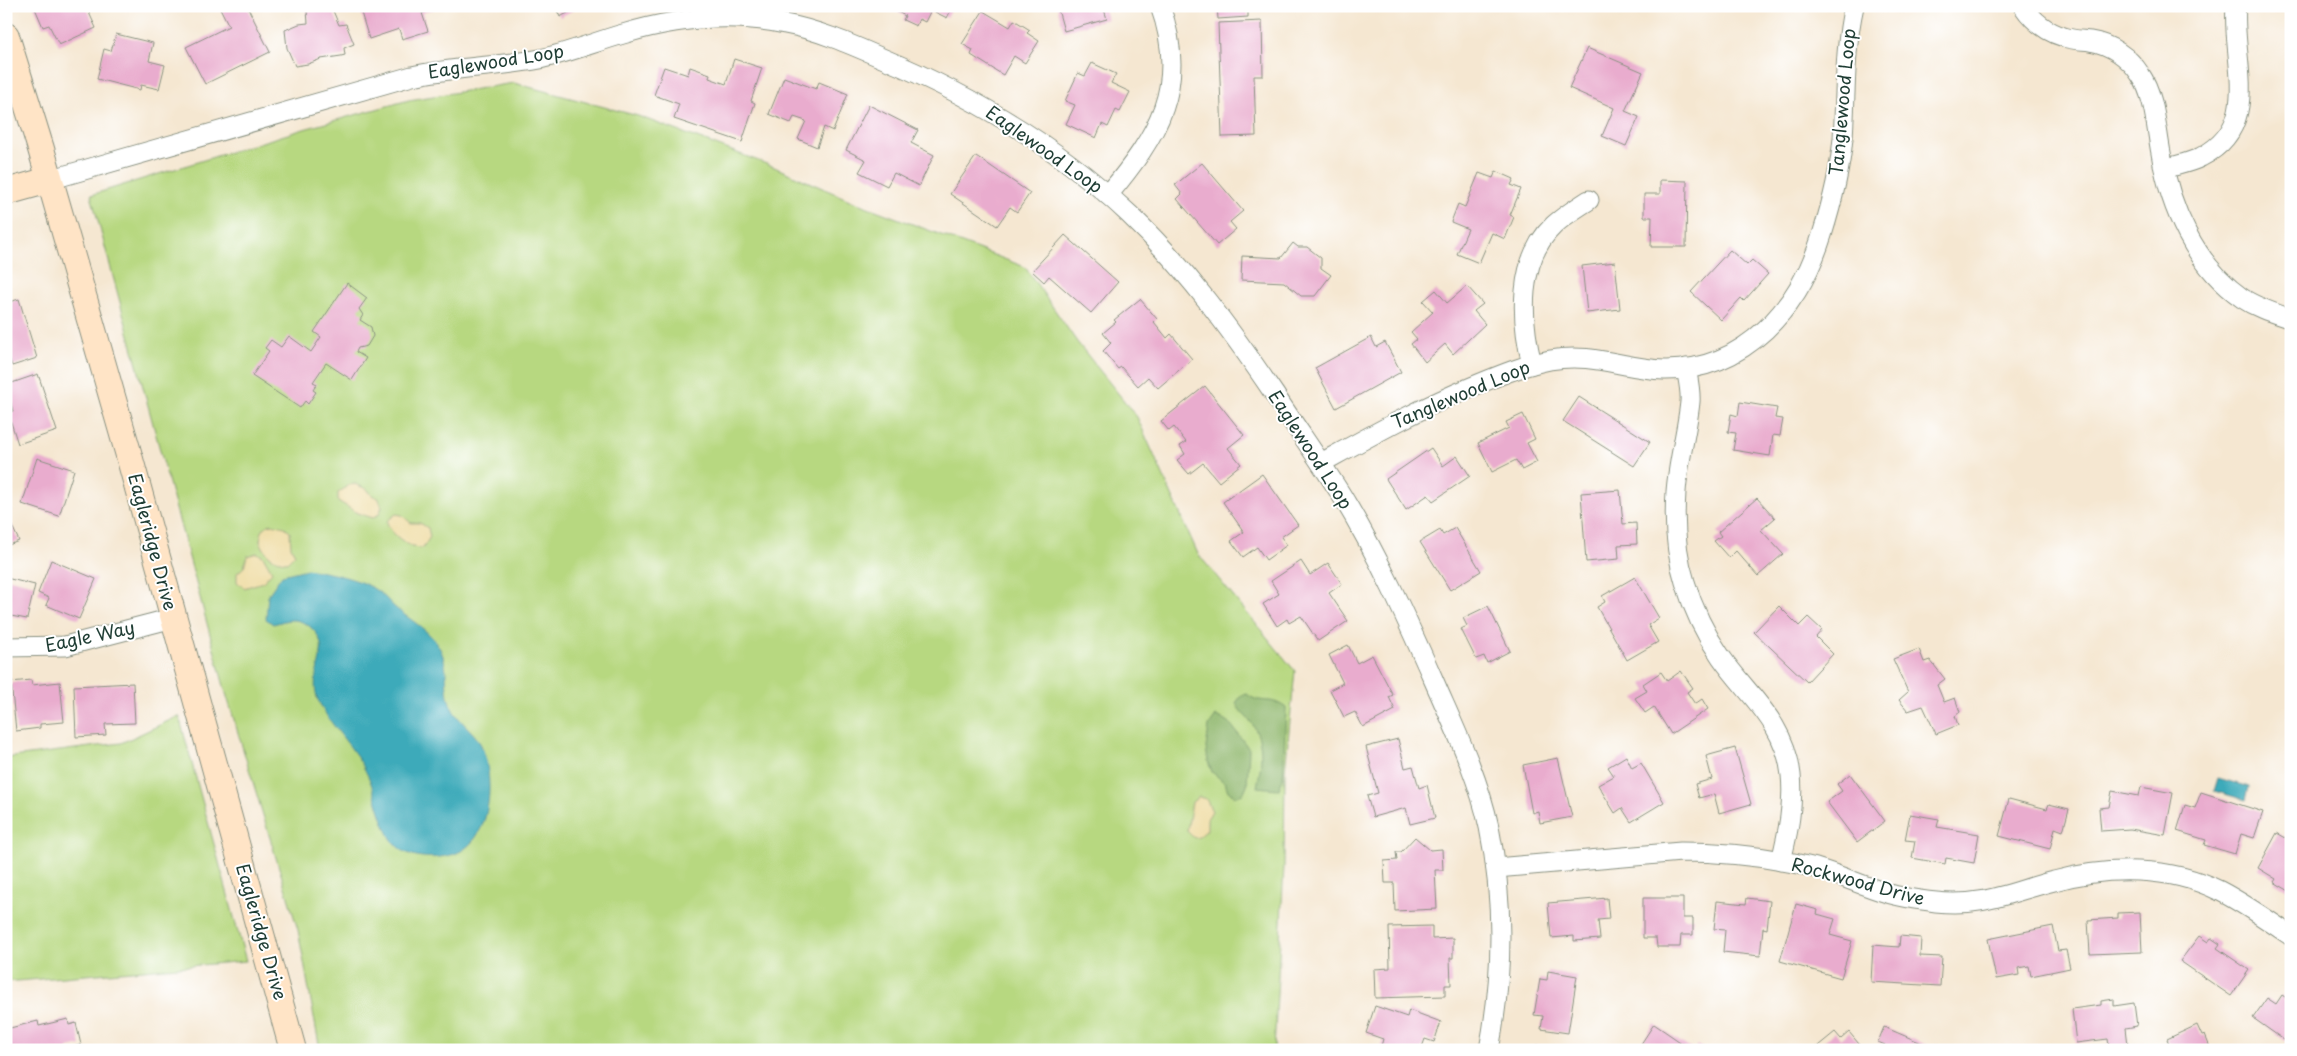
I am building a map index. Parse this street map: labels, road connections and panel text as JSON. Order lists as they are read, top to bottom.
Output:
{
  "streets": {
    "main road": ["Eagleridge Drive"],
    "street": [
      "Eaglewood Loop",
      "Tanglewood Loop",
      "Eagle Way",
      "Rockwood Drive"
    ]
  },
  "crossings": [
    ["Eaglewood Loop", "Tanglewood Loop"],
    ["Eaglewood Loop", "Eagleridge Drive"],
    ["Eaglewood Loop", "Rockwood Drive"],
    ["Eagleridge Drive", "Eagle Way"]
  ]
}
